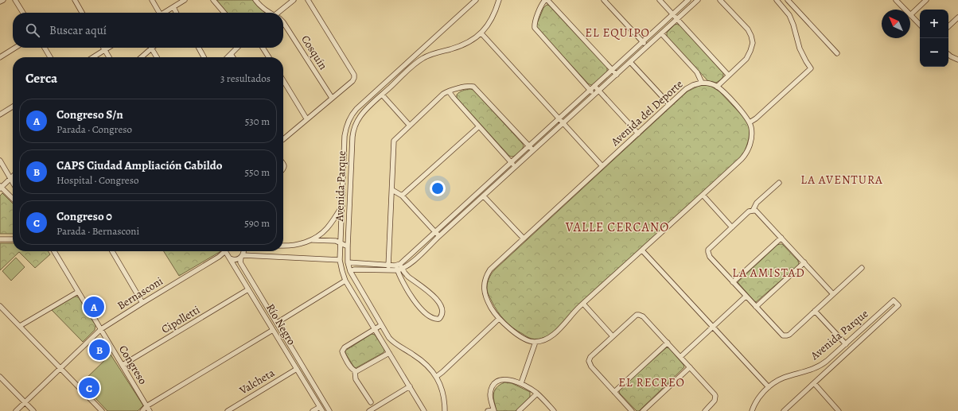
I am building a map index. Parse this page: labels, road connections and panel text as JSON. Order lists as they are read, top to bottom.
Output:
{
  "streets": {
    "street": [
      "Cosquín",
      "Avenida del Deporte",
      "Avenida Parque",
      "Bernasconi",
      "Cipolletti",
      "Río Negro",
      "Congreso",
      "Valcheta"
    ]
  },
  "crossings": [
    ["Bernasconi", "Congreso"],
    ["Cipolletti", "Río Negro"],
    ["Cipolletti", "Congreso"],
    ["Río Negro", "Valcheta"]
  ],
  "districts": [
    "EL EQUIPO",
    "LA AVENTURA",
    "VALLE CERCANO",
    "LA AMISTAD",
    "EL RECREO"
  ],
  "north": "top left",
  "page": {
    "map_buttons": ["+", "−"],
    "search": "Buscar aquí",
    "heading": ["Cerca", "3 resultados"],
    "list": [
      {
        "mark": "A",
        "name": "Congreso S/n",
        "note": "Parada · Congreso",
        "value": "530 m"
      },
      {
        "mark": "B",
        "name": "CAPS Ciudad Ampliación Cabildo",
        "note": "Hospital · Congreso",
        "value": "550 m"
      },
      {
        "mark": "C",
        "name": "Congreso 0",
        "note": "Parada · Bernasconi",
        "value": "590 m"
      }
    ],
    "pins": ["A", "B", "C"]
  }
}
